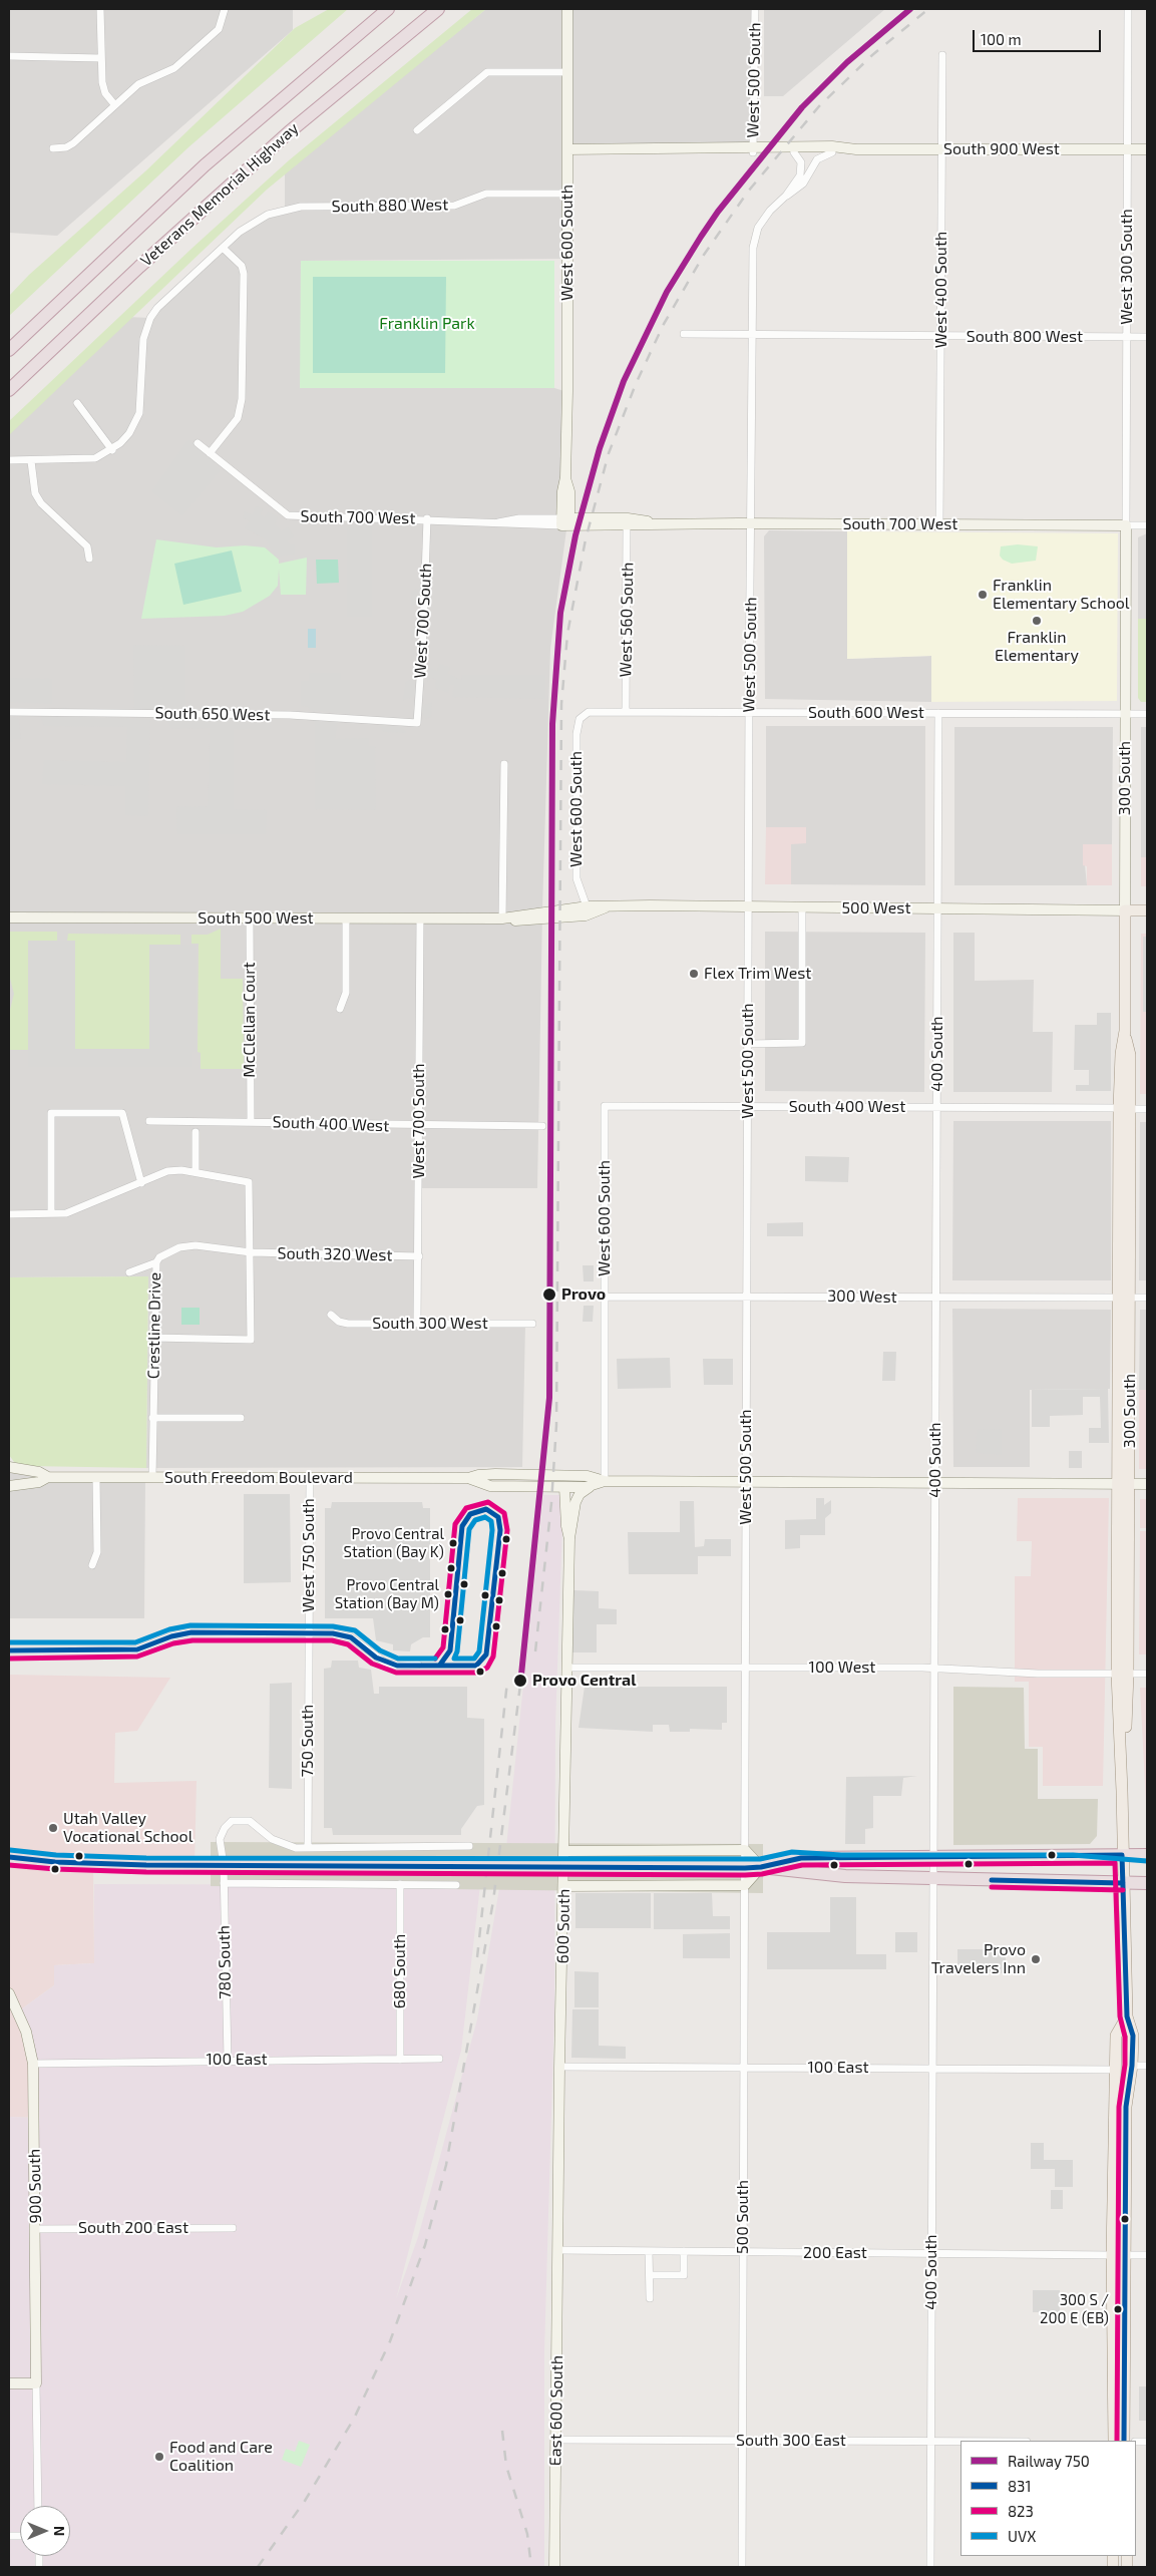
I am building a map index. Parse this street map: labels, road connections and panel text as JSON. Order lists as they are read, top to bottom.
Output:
{
  "streets": {
    "highway": ["Veterans Memorial Highway"],
    "main road": ["300 South", "500 West"],
    "street": [
      "West 500 South",
      "South 900 West",
      "South 880 West",
      "West 600 South",
      "West 300 South",
      "West 400 South",
      "South 800 West",
      "South 700 West",
      "West 560 South",
      "West 700 South",
      "South 600 West",
      "South 650 West",
      "South 500 West",
      "McClellan Court",
      "400 South",
      "South 400 West",
      "South 320 West",
      "300 West",
      "South 300 West",
      "Crestline Drive",
      "South Freedom Boulevard",
      "West 750 South",
      "100 West",
      "750 South",
      "600 South",
      "780 South",
      "680 South",
      "100 East",
      "900 South",
      "500 South",
      "South 200 East",
      "200 East",
      "East 600 South",
      "South 300 East"
    ]
  },
  "crossings": [
    ["West 500 South", "South 900 West"],
    ["West 500 South", "South 800 West"],
    ["West 500 South", "South 700 West"],
    ["West 500 South", "South 600 West"],
    ["West 500 South", "500 West"],
    ["West 500 South", "South 400 West"],
    ["West 500 South", "300 West"],
    ["West 500 South", "100 West"],
    ["West 500 South", "500 South"],
    ["South 900 West", "West 600 South"],
    ["South 900 West", "West 300 South"],
    ["South 900 West", "West 400 South"],
    ["South 880 West", "West 600 South"],
    ["West 600 South", "South 700 West"],
    ["West 600 South", "South 600 West"],
    ["West 600 South", "South 500 West"],
    ["West 600 South", "South 400 West"],
    ["West 600 South", "300 West"],
    ["West 600 South", "South Freedom Boulevard"],
    ["West 300 South", "South 800 West"],
    ["West 300 South", "South 700 West"],
    ["West 300 South", "300 South"],
    ["West 400 South", "South 800 West"],
    ["West 400 South", "South 700 West"],
    ["South 700 West", "West 560 South"],
    ["South 700 West", "West 700 South"],
    ["South 700 West", "300 South"],
    ["West 560 South", "South 600 West"],
    ["West 700 South", "South 650 West"],
    ["West 700 South", "South 500 West"],
    ["West 700 South", "South 400 West"],
    ["West 700 South", "South 320 West"],
    ["West 700 South", "South 300 West"],
    ["South 600 West", "300 South"],
    ["South 600 West", "400 South"],
    ["300 South", "500 West"],
    ["300 South", "South 400 West"],
    ["300 South", "300 West"],
    ["300 South", "100 West"],
    ["300 South", "100 East"],
    ["300 South", "200 East"],
    ["500 West", "South 500 West"],
    ["500 West", "400 South"],
    ["South 500 West", "McClellan Court"],
    ["McClellan Court", "South 400 West"],
    ["400 South", "South 400 West"],
    ["400 South", "300 West"],
    ["400 South", "100 West"],
    ["400 South", "100 East"],
    ["400 South", "200 East"],
    ["400 South", "South 300 East"],
    ["South 320 West", "Crestline Drive"],
    ["Crestline Drive", "South Freedom Boulevard"],
    ["South Freedom Boulevard", "West 750 South"],
    ["West 750 South", "750 South"],
    ["100 West", "600 South"],
    ["750 South", "780 South"],
    ["600 South", "100 East"],
    ["600 South", "200 East"],
    ["600 South", "East 600 South"],
    ["780 South", "100 East"],
    ["680 South", "100 East"],
    ["100 East", "900 South"],
    ["100 East", "500 South"],
    ["900 South", "South 200 East"],
    ["500 South", "200 East"],
    ["500 South", "South 300 East"],
    ["200 East", "East 600 South"],
    ["East 600 South", "South 300 East"]
  ],
  "parks": ["Franklin Park"],
  "places": [
    "Franklin Elementary School",
    "Franklin Elementary",
    "Flex Trim West",
    "Provo",
    "Provo Central Station (Bay K)",
    "Provo Central Station (Bay M)",
    "Provo Central",
    "Utah Valley Vocational School",
    "Provo Travelers Inn",
    "300 S / 200 E (EB)",
    "Food and Care Coalition"
  ],
  "lines": [
    "rail line 750",
    "transit line 823",
    "transit line 831",
    "transit line UVX"
  ],
  "legend": [
    "Railway 750",
    "831",
    "823",
    "UVX"
  ],
  "scale_bar": "100 m",
  "north": "right"
}
